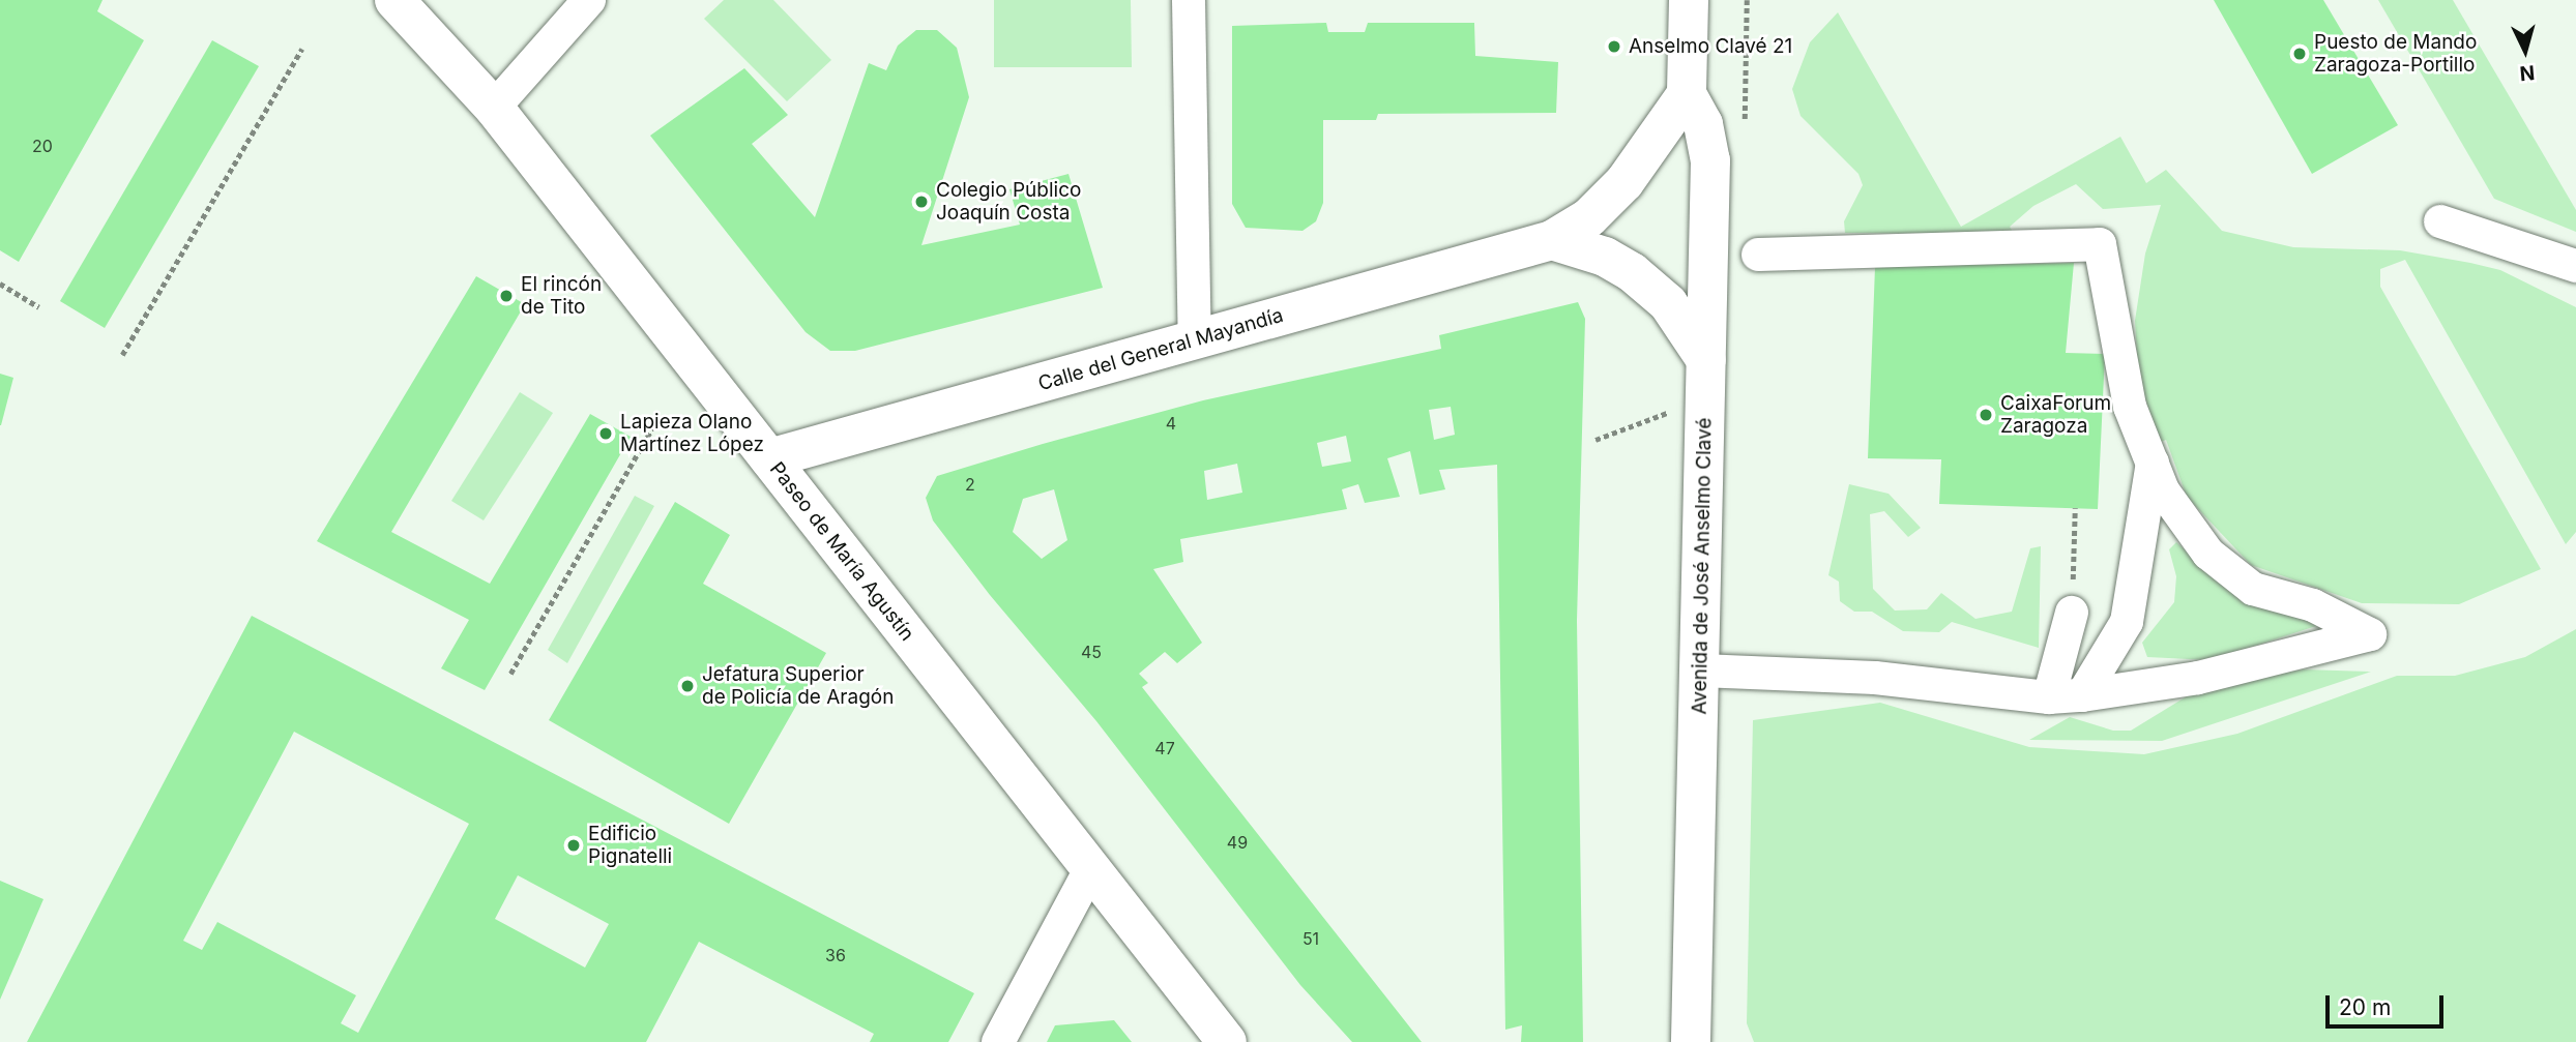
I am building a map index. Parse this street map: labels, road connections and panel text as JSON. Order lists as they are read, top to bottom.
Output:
{
  "streets": {
    "main road": ["Calle del General Mayandía", "Paseo de María Agustín", "Avenida de José Anselmo Clavé"]
  },
  "crossings": [
    ["Calle del General Mayandía", "Paseo de María Agustín"]
  ],
  "places": [
    "Anselmo Clavé 21",
    "Puesto de Mando Zaragoza-Portillo",
    "Colegio Público Joaquín Costa",
    "El rincón de Tito",
    "CaixaForum Zaragoza",
    "Lapieza Olano Martínez López",
    "Jefatura Superior de Policía de Aragón",
    "Edificio Pignatelli"
  ],
  "house_numbers": [
    "20",
    "4",
    "2",
    "45",
    "47",
    "49",
    "51",
    "36"
  ],
  "scale_bar": "20 m",
  "north": "bottom"
}
